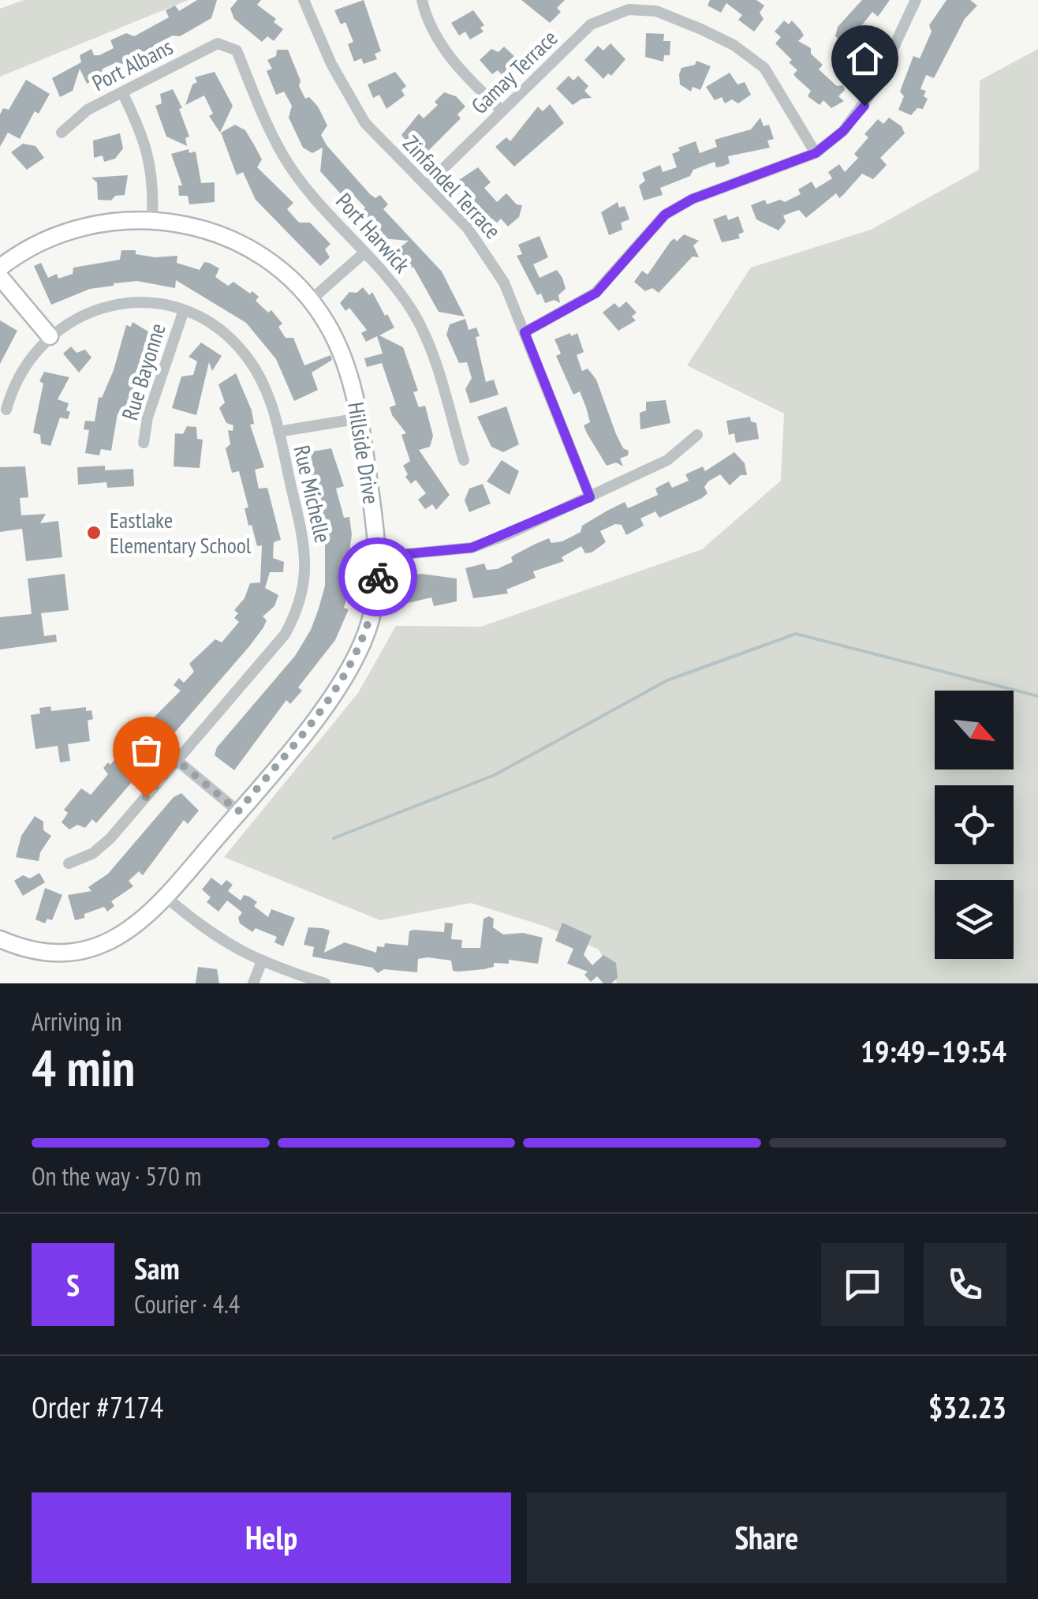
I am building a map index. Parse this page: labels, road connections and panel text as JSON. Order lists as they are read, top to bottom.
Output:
{
  "streets": {
    "street": [
      "Port Albans",
      "Gamay Terrace",
      "Zinfandel Terrace",
      "Port Harwick",
      "Rue Bayonne",
      "Hillside Drive",
      "Rue Michelle"
    ]
  },
  "crossings": [
    ["Port Albans", "Port Harwick"],
    ["Gamay Terrace", "Zinfandel Terrace"],
    ["Rue Bayonne", "Rue Michelle"]
  ],
  "places": ["Eastlake Elementary School"],
  "north": "bottom right",
  "page": {
    "heading": ["4 min", "Arriving in", "19:49–19:54"],
    "panel": [
      "Sam",
      "Courier · 4.4",
      "Order #7174",
      "$32.23"
    ],
    "bar": "On the way · 570 m",
    "round": "S",
    "buttons": ["Help", "Share"]
  }
}
